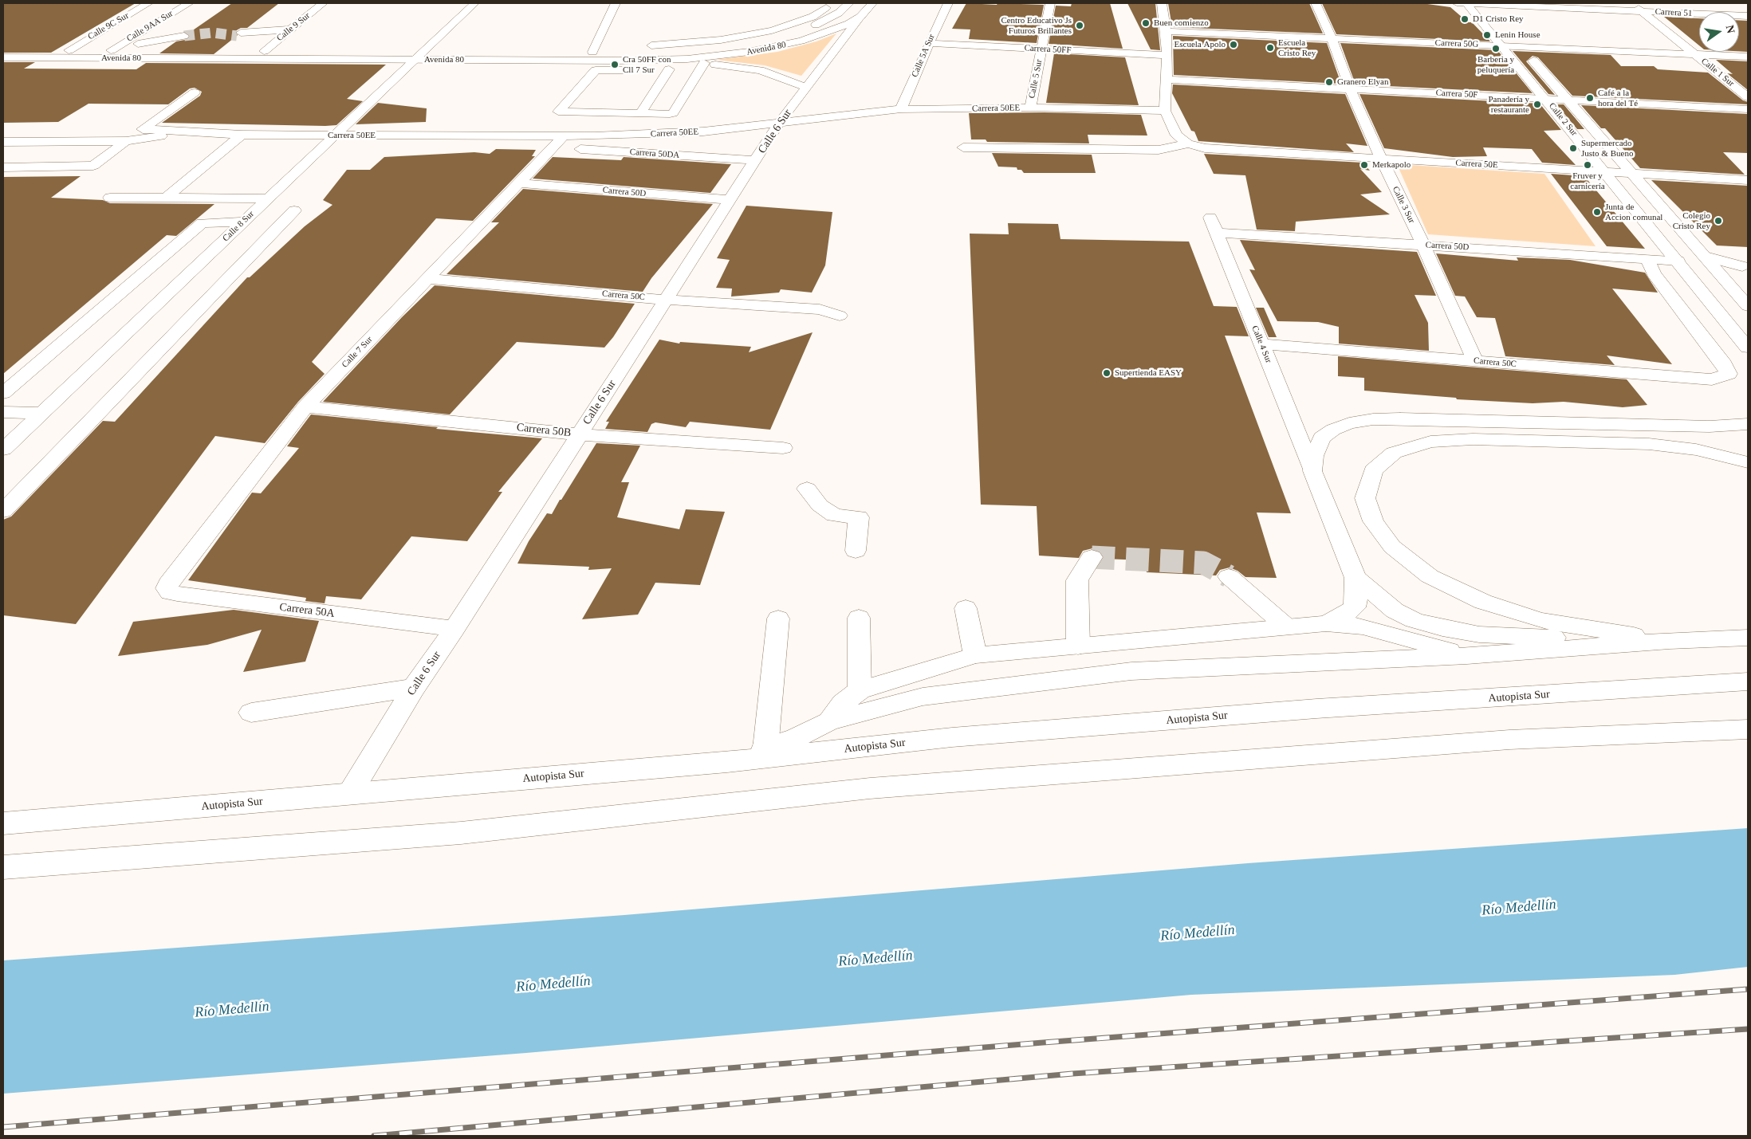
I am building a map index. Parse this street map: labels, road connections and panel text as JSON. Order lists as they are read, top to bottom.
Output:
{
  "streets": {
    "main road": [
      "Carrera 51",
      "Calle 9C Sur",
      "Calle 9AA Sur",
      "Calle 9 Sur",
      "Carrera 50G",
      "Avenida 80",
      "Carrera 50FF",
      "Calle 5A Sur",
      "Calle 1 Sur",
      "Calle 5 Sur",
      "Carrera 50F",
      "Carrera 50EE",
      "Calle 2 Sur",
      "Calle 6 Sur",
      "Carrera 50DA",
      "Carrera 50E",
      "Carrera 50D",
      "Calle 3 Sur",
      "Calle 8 Sur",
      "Carrera 50C",
      "Calle 4 Sur",
      "Calle 7 Sur",
      "Carrera 50B",
      "Carrera 50A",
      "Autopista Sur"
    ]
  },
  "crossings": [
    ["Carrera 51", "Calle 1 Sur"],
    ["Carrera 51", "Calle 2 Sur"],
    ["Calle 9C Sur", "Avenida 80"],
    ["Calle 9AA Sur", "Avenida 80"],
    ["Calle 9 Sur", "Avenida 80"],
    ["Carrera 50G", "Calle 1 Sur"],
    ["Carrera 50G", "Calle 2 Sur"],
    ["Carrera 50G", "Calle 3 Sur"],
    ["Avenida 80", "Calle 6 Sur"],
    ["Avenida 80", "Calle 8 Sur"],
    ["Carrera 50FF", "Calle 5A Sur"],
    ["Carrera 50FF", "Calle 5 Sur"],
    ["Calle 5A Sur", "Carrera 50EE"],
    ["Calle 5 Sur", "Carrera 50EE"],
    ["Carrera 50F", "Calle 2 Sur"],
    ["Carrera 50F", "Calle 3 Sur"],
    ["Carrera 50EE", "Calle 6 Sur"],
    ["Carrera 50EE", "Carrera 50DA"],
    ["Carrera 50EE", "Calle 8 Sur"],
    ["Carrera 50EE", "Calle 7 Sur"],
    ["Calle 2 Sur", "Carrera 50E"],
    ["Calle 2 Sur", "Carrera 50D"],
    ["Calle 6 Sur", "Carrera 50DA"],
    ["Calle 6 Sur", "Carrera 50D"],
    ["Calle 6 Sur", "Carrera 50C"],
    ["Calle 6 Sur", "Carrera 50B"],
    ["Calle 6 Sur", "Carrera 50A"],
    ["Calle 6 Sur", "Autopista Sur"],
    ["Carrera 50DA", "Calle 7 Sur"],
    ["Carrera 50E", "Calle 3 Sur"],
    ["Carrera 50D", "Calle 3 Sur"],
    ["Carrera 50D", "Carrera 50C"],
    ["Carrera 50D", "Calle 4 Sur"],
    ["Carrera 50D", "Calle 7 Sur"],
    ["Calle 3 Sur", "Carrera 50C"],
    ["Carrera 50C", "Calle 4 Sur"],
    ["Carrera 50C", "Calle 7 Sur"],
    ["Calle 7 Sur", "Carrera 50B"],
    ["Calle 7 Sur", "Carrera 50A"]
  ],
  "water": ["Río Medellín"],
  "places": [
    "D1 Cristo Rey",
    "Buen comienzo",
    "Centro Educativo Js Futuros Brillantes",
    "Lenin House",
    "Escuela Apolo",
    "Escuela Cristo Rey",
    "Barberia y peluquería",
    "Cra 50FF con Cll 7 Sur",
    "Granero Elyan",
    "Café a la hora del Té",
    "Panadería y restaurante",
    "Supermercado Justo & Bueno",
    "Merkapolo",
    "Fruver y carnicería",
    "Junta de Accion comunal",
    "Colegio Cristo Rey",
    "Supertienda EASY"
  ],
  "north": "right"
}
